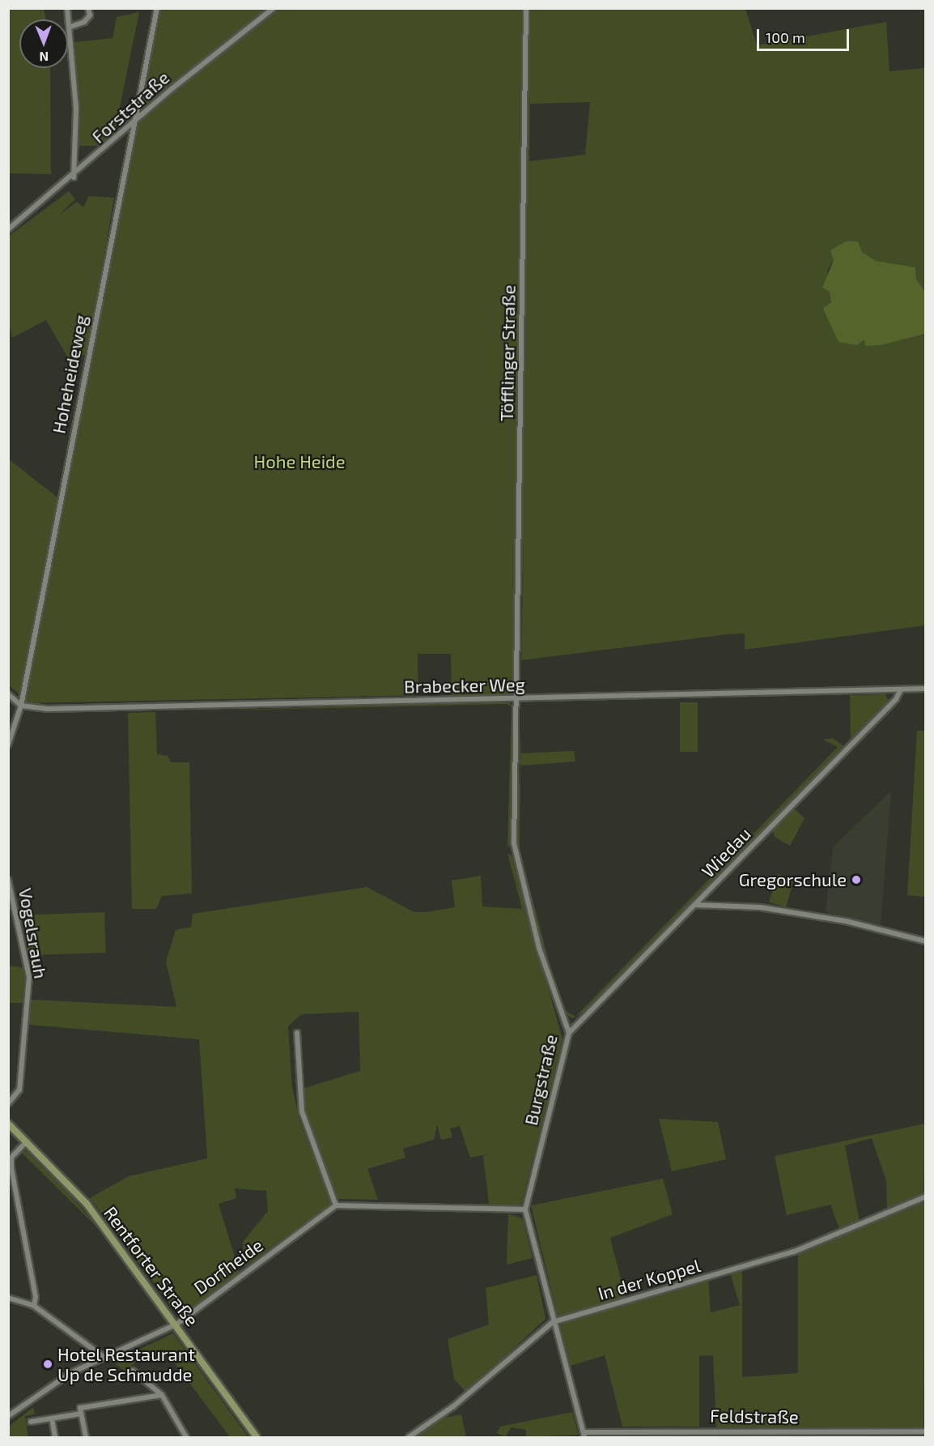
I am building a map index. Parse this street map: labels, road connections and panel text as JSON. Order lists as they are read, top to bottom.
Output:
{
  "streets": {
    "main road": ["Rentforter Straße"],
    "street": [
      "Forststraße",
      "Töfflinger Straße",
      "Hoheheideweg",
      "Brabecker Weg",
      "Wiedau",
      "Vogelsrauh",
      "Burgstraße",
      "Dorfheide",
      "In der Koppel",
      "Feldstraße"
    ]
  },
  "crossings": [
    ["Forststraße", "Hoheheideweg"],
    ["Töfflinger Straße", "Brabecker Weg"],
    ["Töfflinger Straße", "Burgstraße"],
    ["Hoheheideweg", "Brabecker Weg"],
    ["Brabecker Weg", "Wiedau"],
    ["Brabecker Weg", "Burgstraße"],
    ["Wiedau", "Burgstraße"],
    ["Burgstraße", "In der Koppel"],
    ["Burgstraße", "Feldstraße"],
    ["Rentforter Straße", "Dorfheide"]
  ],
  "parks": ["Hohe Heide"],
  "places": ["Gregorschule", "Hotel Restaurant Up de Schmudde"],
  "scale_bar": "100 m",
  "north": "bottom"
}
